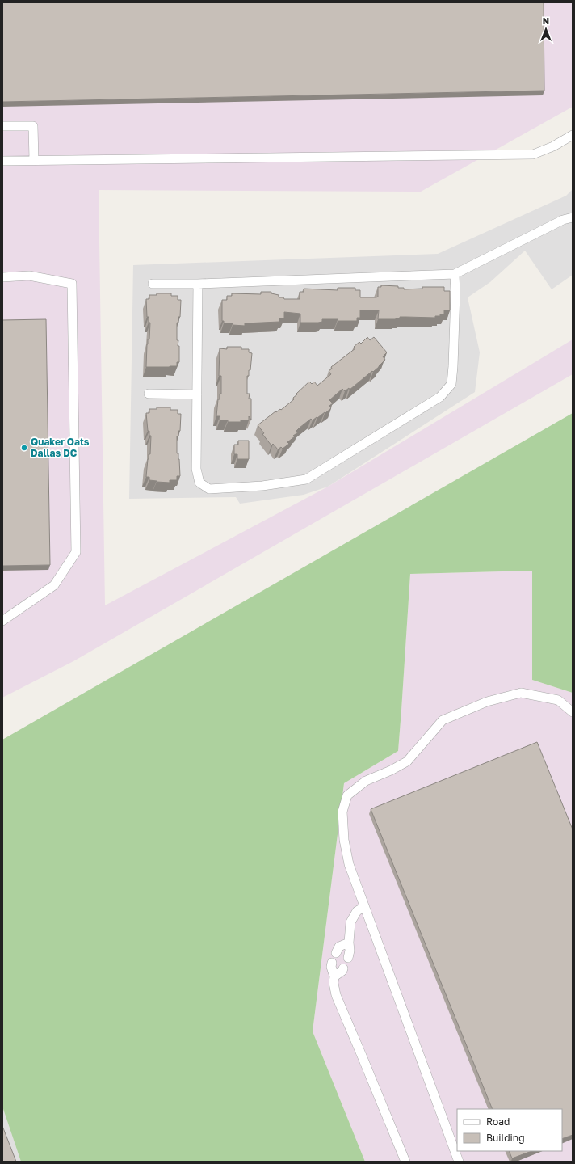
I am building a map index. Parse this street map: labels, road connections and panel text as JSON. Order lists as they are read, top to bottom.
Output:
{
  "places": ["Quaker Oats Dallas DC"],
  "legend": ["Road", "Building"],
  "north": "top"
}
